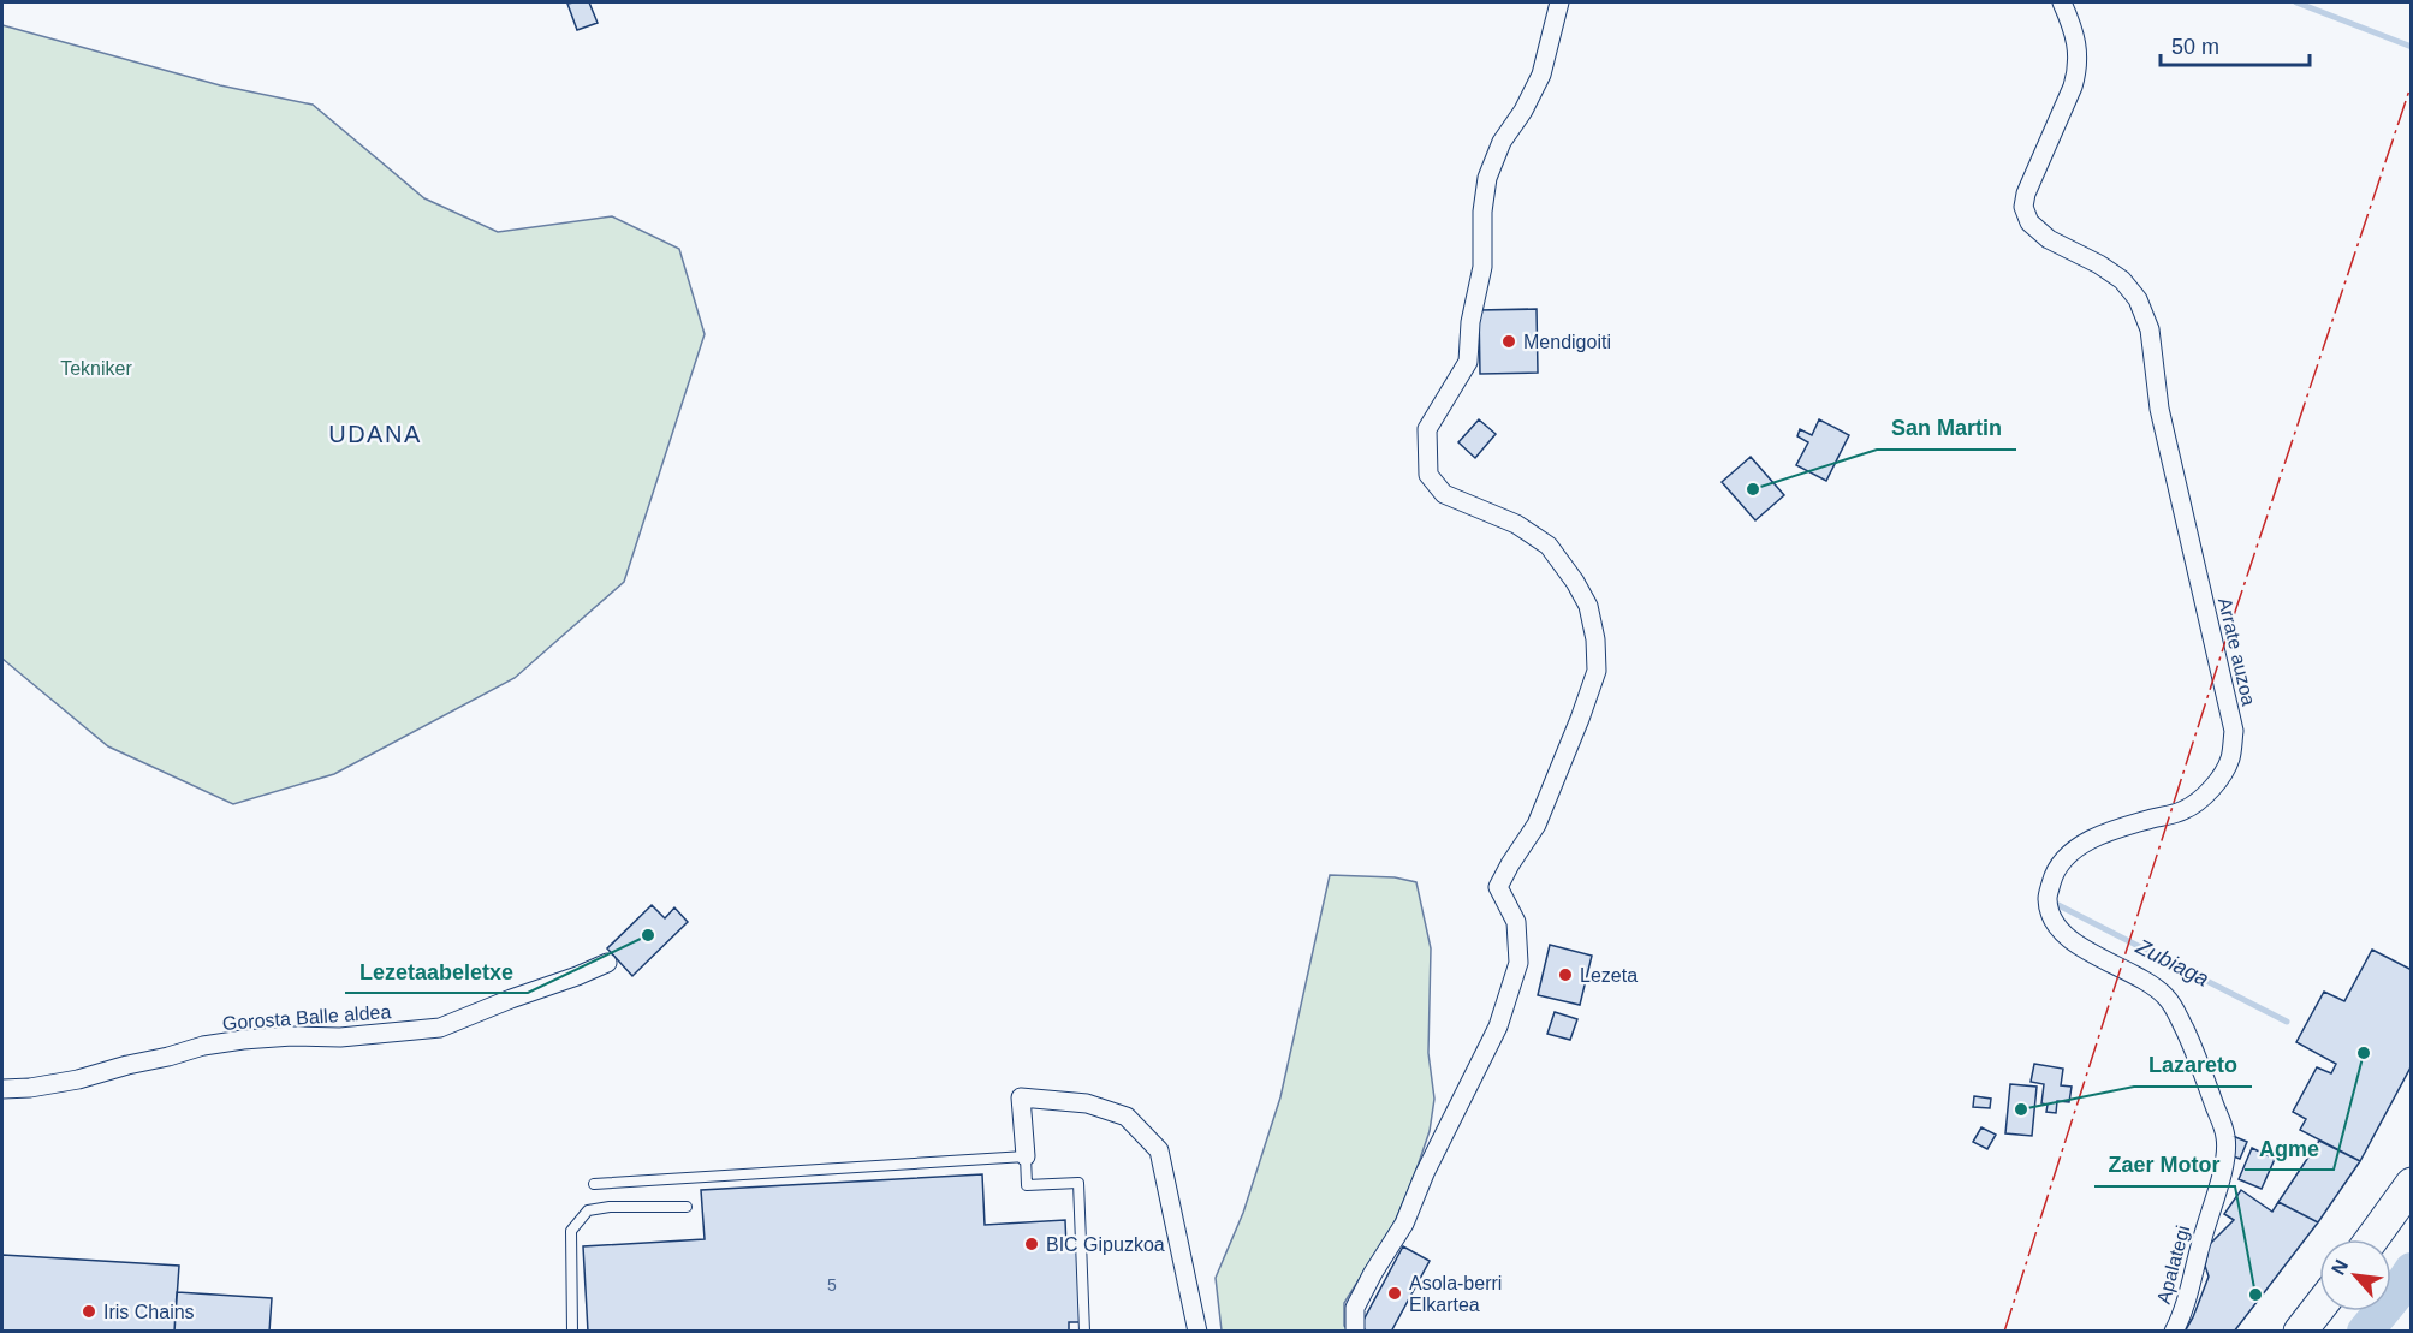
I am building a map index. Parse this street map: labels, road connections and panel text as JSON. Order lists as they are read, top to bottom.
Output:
{
  "streets": {
    "street": ["Arrate auzoa", "Gorosta Balle aldea", "Apalategi"]
  },
  "crossings": [
    ["Arrate auzoa", "Apalategi"]
  ],
  "districts": ["UDANA"],
  "water": ["Zubiaga"],
  "parks": ["Tekniker"],
  "places": [
    "Mendigoiti",
    "San Martin",
    "Lezetaabeletxe",
    "Lezeta",
    "Agme",
    "Lazareto",
    "BIC Gipuzkoa",
    "Asola-berri Elkartea",
    "Zaer Motor",
    "Iris Chains"
  ],
  "house_numbers": ["5"],
  "scale_bar": "50 m",
  "north": "top left"
}
